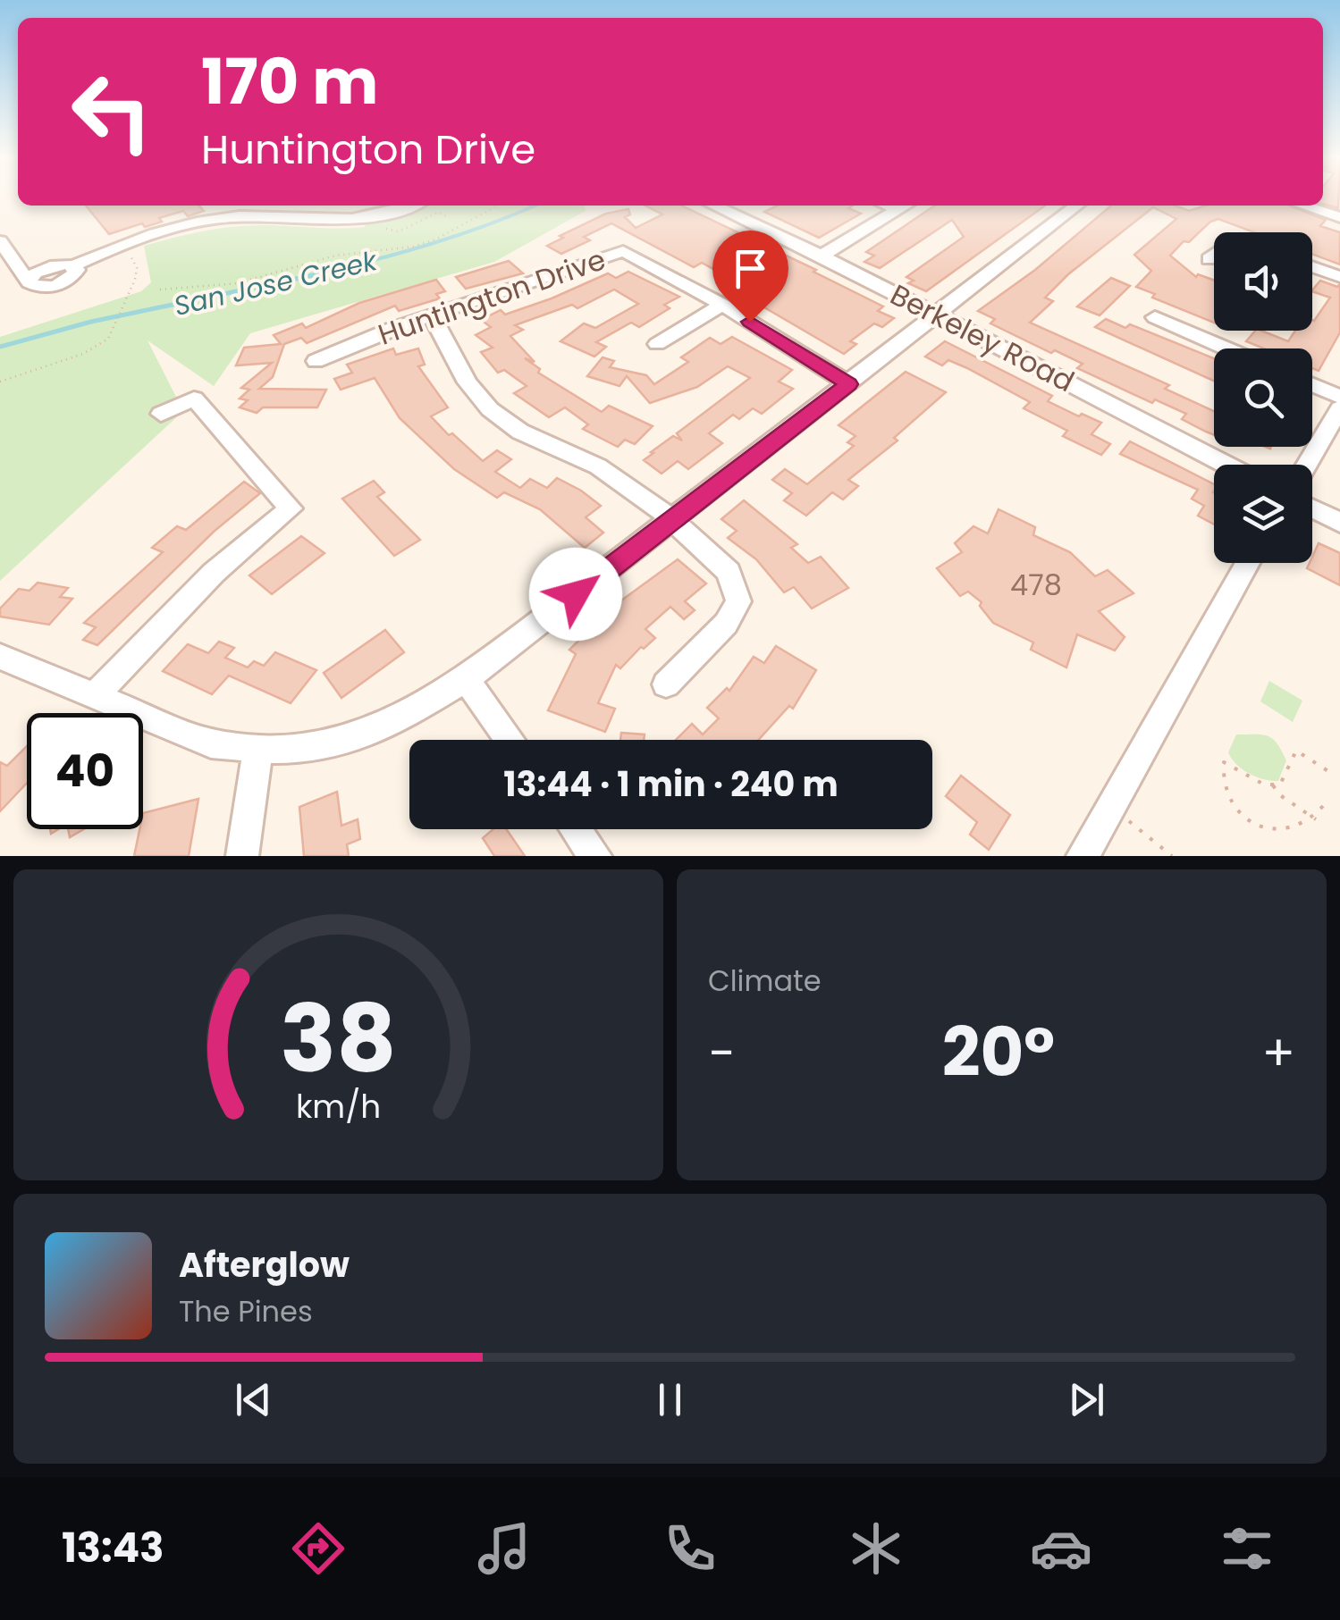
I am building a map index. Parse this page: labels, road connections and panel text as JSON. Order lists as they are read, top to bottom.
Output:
{
  "streets": {
    "street": ["Huntington Drive", "Berkeley Road"]
  },
  "water": ["San Jose Creek"],
  "house_numbers": ["478"],
  "page": {
    "turn": ["170 m", "Huntington Drive"],
    "limit": "40",
    "trip": "13:44 · 1 min · 240 m",
    "tile": "Climate",
    "heat": ["−", "20°", "+"],
    "song": ["Afterglow", "The Pines"],
    "tabs": "13:43",
    "gauge": ["38", "km/h"]
  }
}
